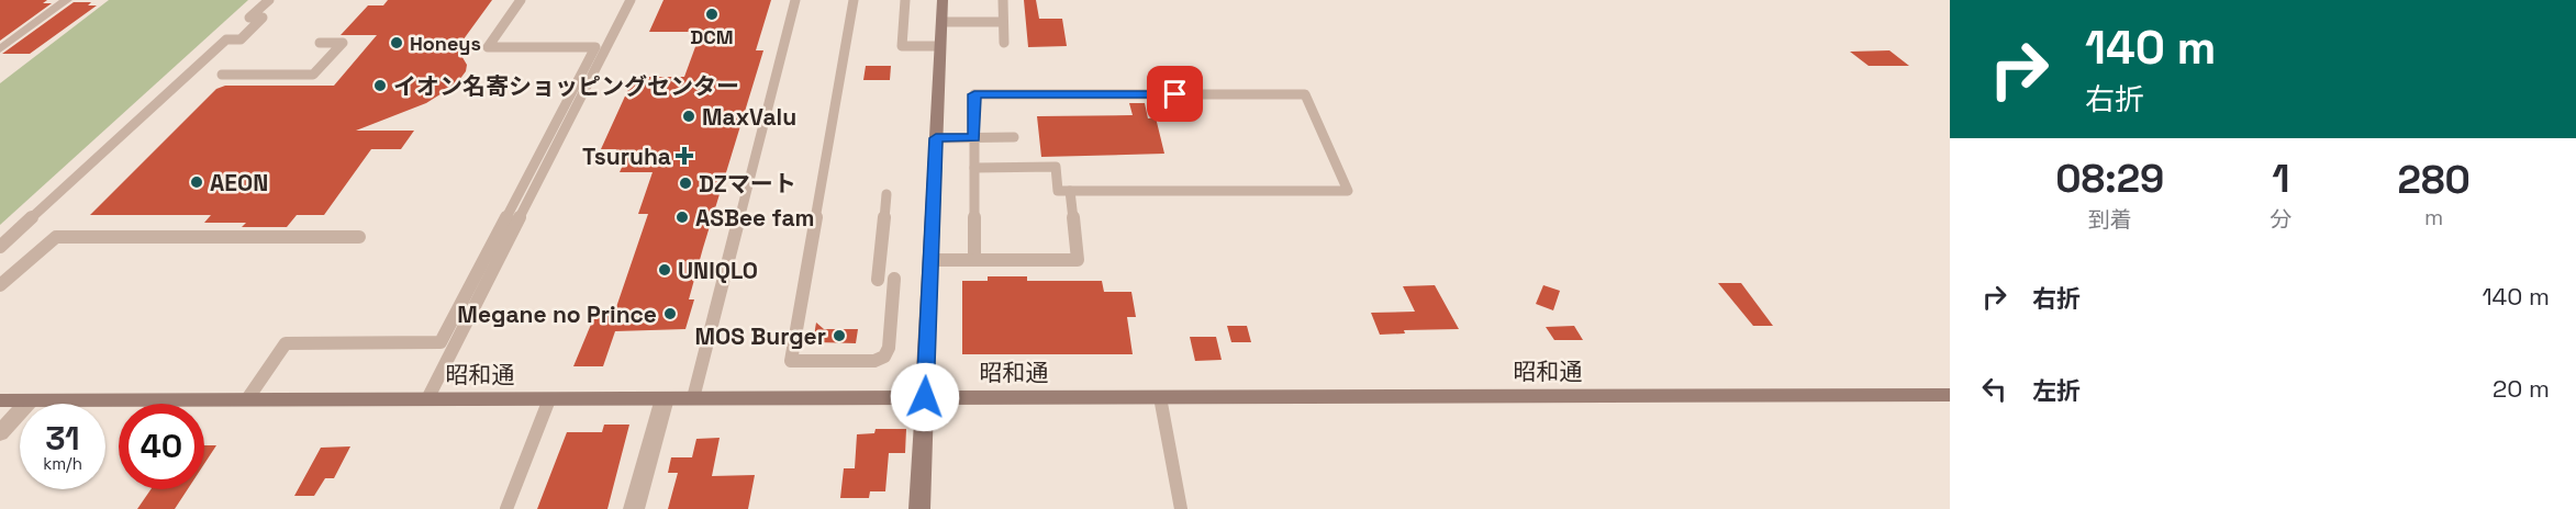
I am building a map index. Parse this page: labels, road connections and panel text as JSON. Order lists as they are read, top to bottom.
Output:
{
  "streets": {
    "street": ["昭和通"]
  },
  "places": {
    "other": [
      "DCM",
      "Honeys",
      "イオン名寄ショッピングセンター",
      "MaxValu",
      "AEON",
      "DZマート",
      "ASBee fam",
      "UNIQLO",
      "Megane no Prince",
      "MOS Burger"
    ],
    "health": ["Tsuruha"]
  },
  "page": {
    "turn": ["140 m", "右折"],
    "eta": [
      "08:29",
      "到着",
      "1",
      "分",
      "280",
      "m"
    ],
    "list": [
      {
        "name": "右折",
        "value": "140 m"
      },
      {
        "name": "左折",
        "value": "20 m"
      }
    ],
    "speed": "31 km/h",
    "limit": "40"
  }
}
